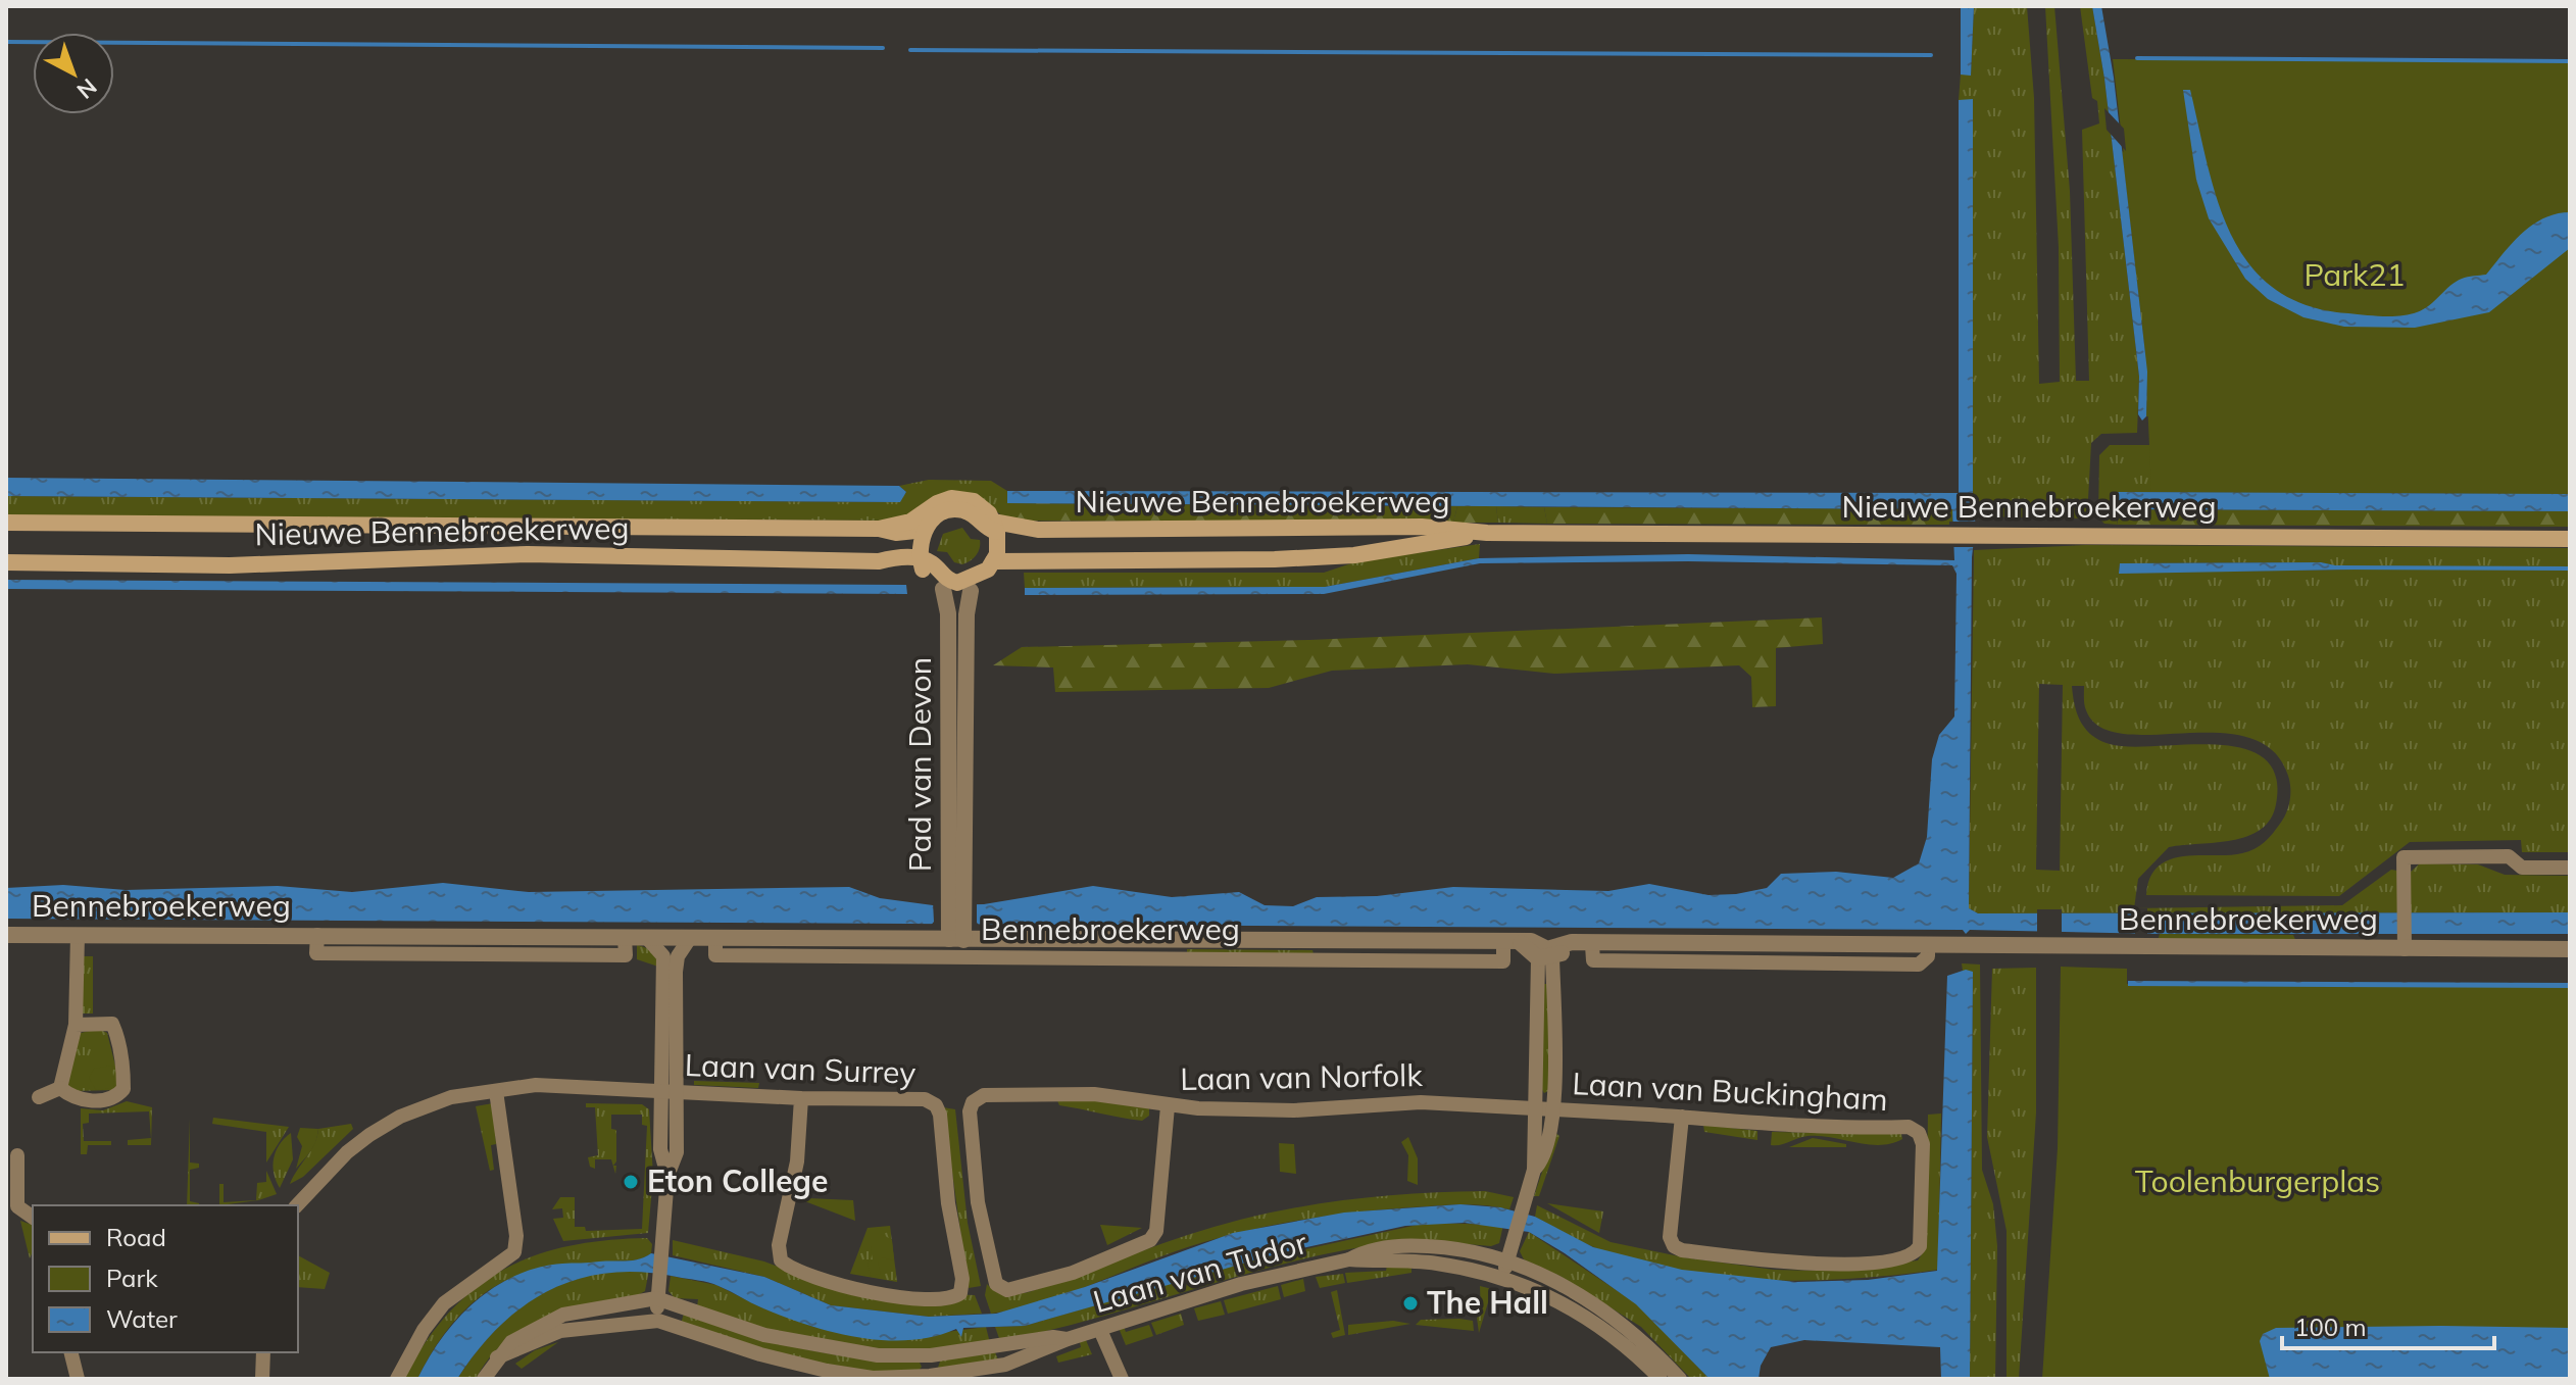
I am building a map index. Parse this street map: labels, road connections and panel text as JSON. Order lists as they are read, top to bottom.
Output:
{
  "streets": {
    "main road": ["Nieuwe Bennebroekerweg"],
    "street": [
      "Pad van Devon",
      "Bennebroekerweg",
      "Laan van Surrey",
      "Laan van Norfolk",
      "Laan van Buckingham",
      "Laan van Tudor"
    ]
  },
  "crossings": [
    ["Nieuwe Bennebroekerweg", "Pad van Devon"],
    ["Pad van Devon", "Bennebroekerweg"],
    ["Laan van Norfolk", "Laan van Buckingham"]
  ],
  "parks": ["Park21", "Toolenburgerplas"],
  "places": ["Eton College", "The Hall"],
  "legend": ["Road", "Park", "Water"],
  "scale_bar": "100 m",
  "north": "bottom right"
}
